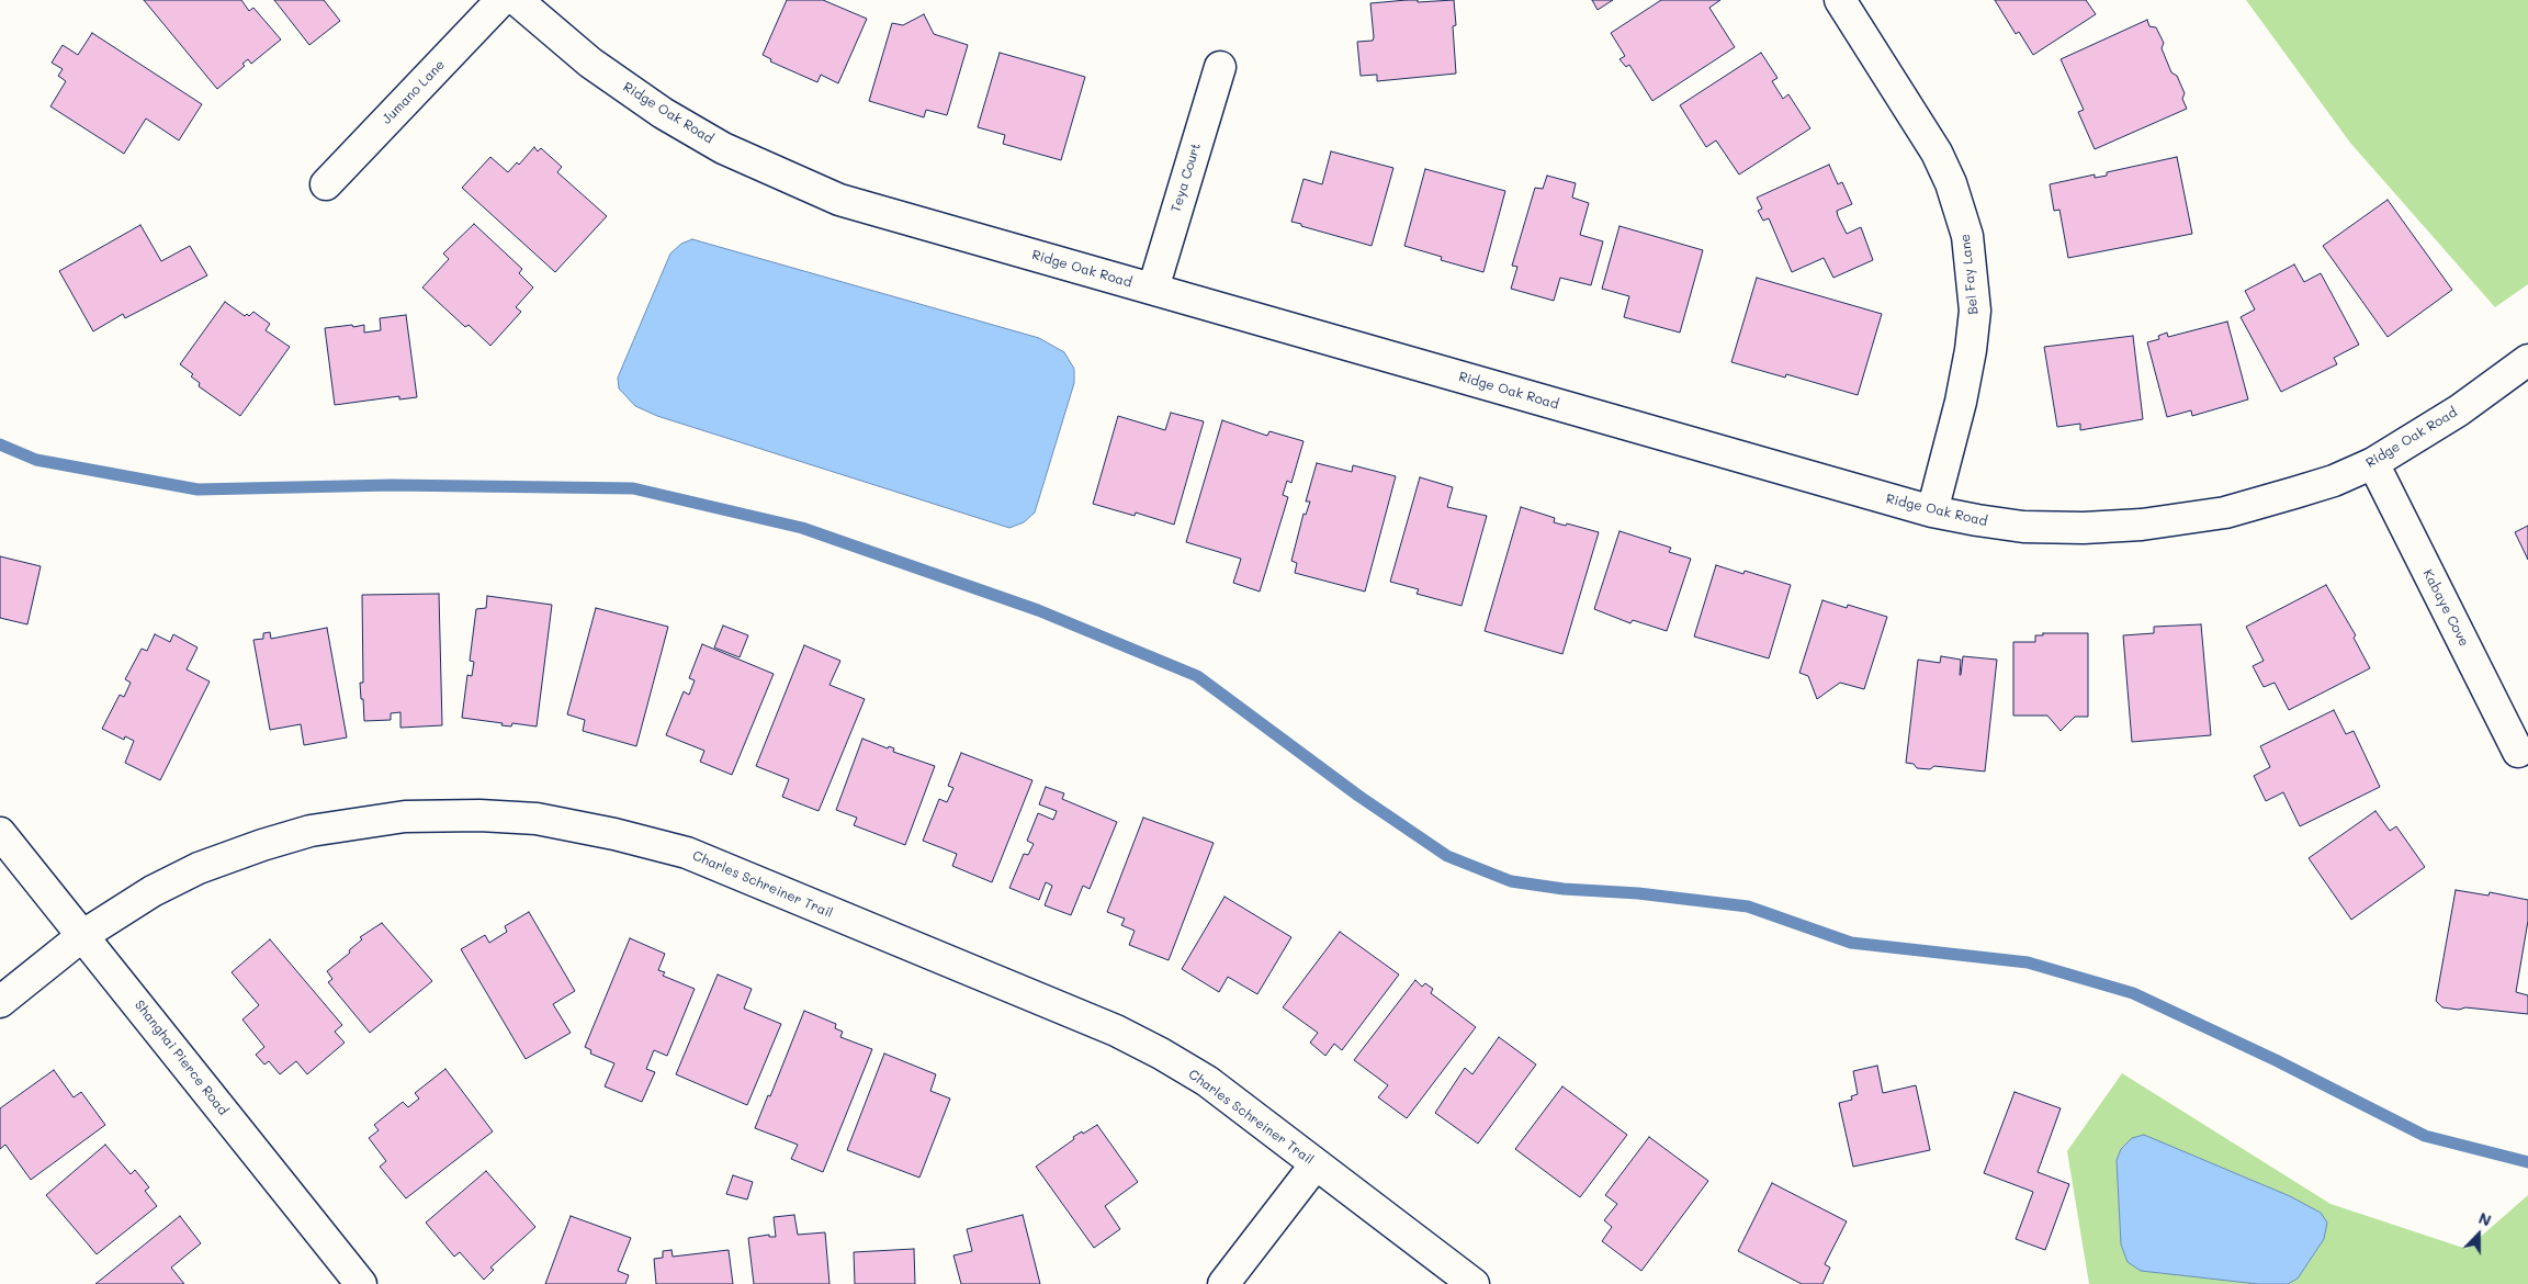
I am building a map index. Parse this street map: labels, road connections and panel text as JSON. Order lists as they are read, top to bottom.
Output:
{
  "streets": {
    "street": [
      "Jumano Lane",
      "Ridge Oak Road",
      "Teya Court",
      "Bel Fay Lane",
      "Kabaye Cove",
      "Charles Schreiner Trail",
      "Shanghai Pierce Road"
    ]
  },
  "crossings": [
    ["Ridge Oak Road", "Teya Court"],
    ["Ridge Oak Road", "Bel Fay Lane"],
    ["Ridge Oak Road", "Kabaye Cove"],
    ["Charles Schreiner Trail", "Shanghai Pierce Road"]
  ],
  "north": "top"
}
